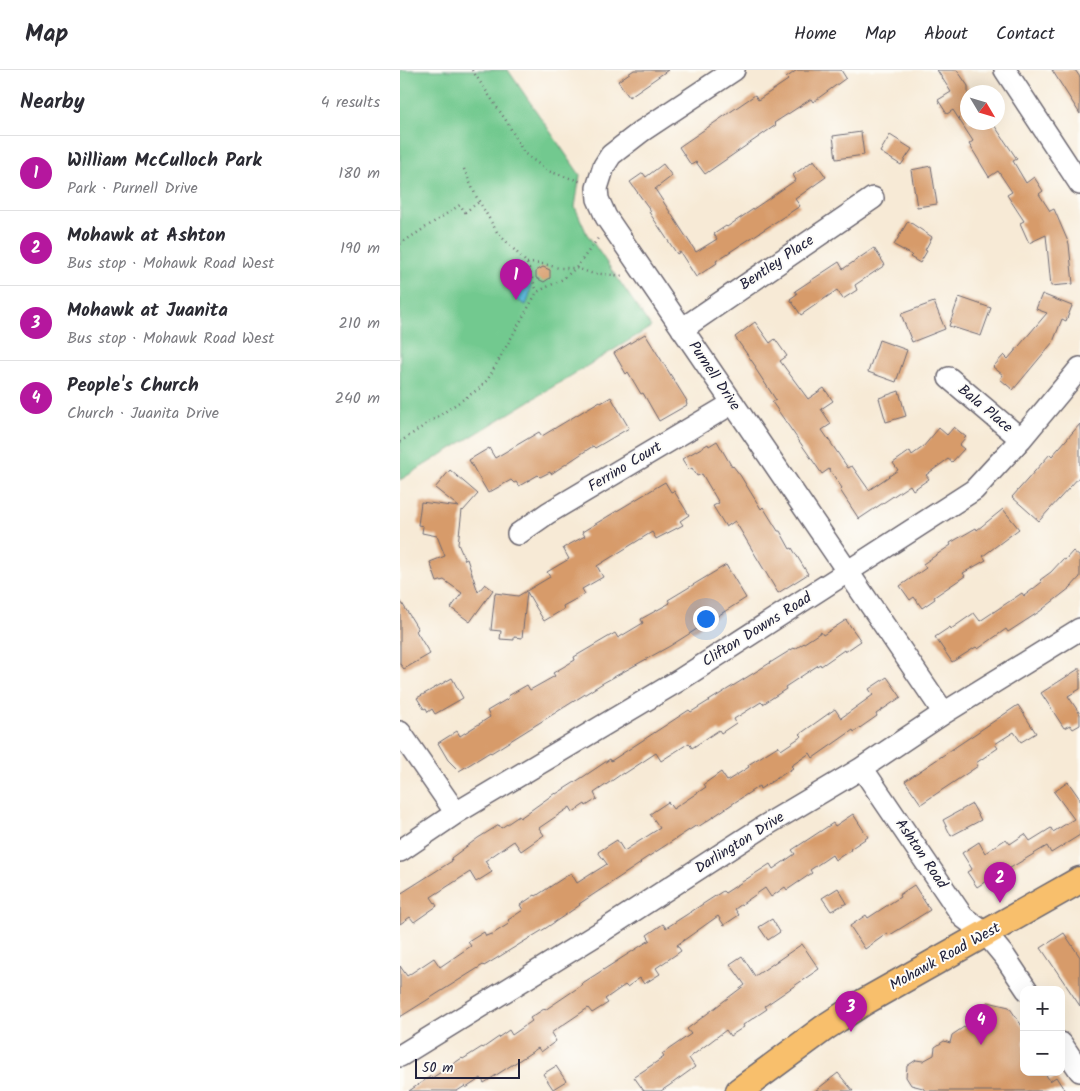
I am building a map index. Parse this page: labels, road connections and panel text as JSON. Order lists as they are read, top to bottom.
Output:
{
  "streets": {
    "main road": ["Mohawk Road West"],
    "street": [
      "Bentley Place",
      "Purnell Drive",
      "Bala Place",
      "Ferrino Court",
      "Clifton Downs Road",
      "Darlington Drive",
      "Ashton Road"
    ]
  },
  "crossings": [
    ["Bentley Place", "Purnell Drive"],
    ["Purnell Drive", "Ferrino Court"],
    ["Purnell Drive", "Clifton Downs Road"],
    ["Purnell Drive", "Darlington Drive"],
    ["Bala Place", "Clifton Downs Road"],
    ["Darlington Drive", "Ashton Road"],
    ["Ashton Road", "Mohawk Road West"]
  ],
  "scale_bar": "50 m",
  "north": "bottom right",
  "page": {
    "header": "Map",
    "nav": [
      "Home",
      "Map",
      "About",
      "Contact"
    ],
    "heading": ["Nearby", "4 results"],
    "list": [
      {
        "mark": "1",
        "name": "William McCulloch Park",
        "note": "Park · Purnell Drive",
        "value": "180 m"
      },
      {
        "mark": "2",
        "name": "Mohawk at Ashton",
        "note": "Bus stop · Mohawk Road West",
        "value": "190 m"
      },
      {
        "mark": "3",
        "name": "Mohawk at Juanita",
        "note": "Bus stop · Mohawk Road West",
        "value": "210 m"
      },
      {
        "mark": "4",
        "name": "People's Church",
        "note": "Church · Juanita Drive",
        "value": "240 m"
      }
    ],
    "pins": [
      "1",
      "2",
      "3",
      "4"
    ],
    "map_buttons": ["+", "−"],
    "scale": "50 m"
  }
}
